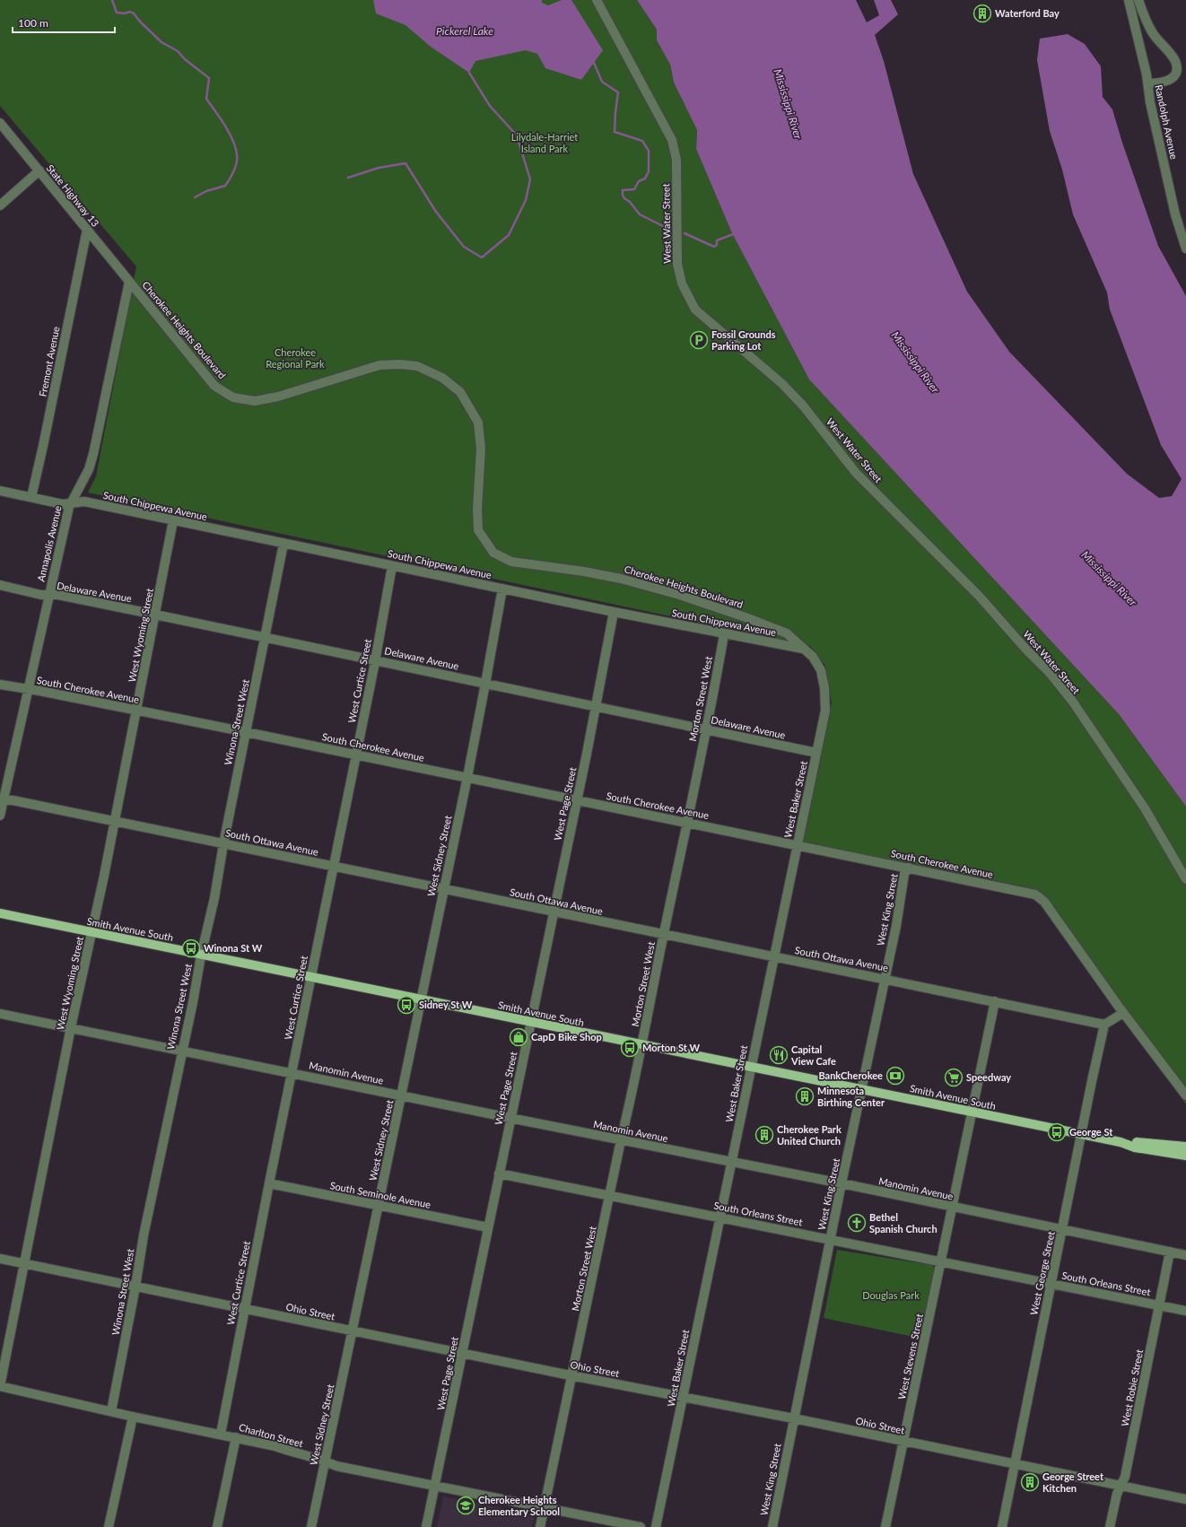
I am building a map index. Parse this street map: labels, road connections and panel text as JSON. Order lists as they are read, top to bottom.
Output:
{
  "streets": {
    "main road": ["Smith Avenue South"],
    "street": [
      "Randolph Avenue",
      "State Highway 13",
      "West Water Street",
      "Cherokee Heights Boulevard",
      "Fremont Avenue",
      "South Chippewa Avenue",
      "Annapolis Avenue",
      "Delaware Avenue",
      "West Wyoming Street",
      "West Curtice Street",
      "South Cherokee Avenue",
      "Morton Street West",
      "Winona Street West",
      "West Baker Street",
      "West Page Street",
      "South Ottawa Avenue",
      "West Sidney Street",
      "West King Street",
      "Manomin Avenue",
      "South Seminole Avenue",
      "South Orleans Street",
      "West George Street",
      "Ohio Street",
      "West Stevens Street",
      "West Robie Street",
      "Charlton Street"
    ]
  },
  "crossings": [
    ["State Highway 13", "Cherokee Heights Boulevard"],
    ["State Highway 13", "Fremont Avenue"],
    ["State Highway 13", "Annapolis Avenue"],
    ["Cherokee Heights Boulevard", "South Chippewa Avenue"],
    ["Cherokee Heights Boulevard", "Annapolis Avenue"],
    ["Cherokee Heights Boulevard", "West Baker Street"],
    ["Fremont Avenue", "South Chippewa Avenue"],
    ["South Chippewa Avenue", "Annapolis Avenue"],
    ["South Chippewa Avenue", "West Wyoming Street"],
    ["South Chippewa Avenue", "West Curtice Street"],
    ["South Chippewa Avenue", "Morton Street West"],
    ["South Chippewa Avenue", "Winona Street West"],
    ["South Chippewa Avenue", "West Baker Street"],
    ["South Chippewa Avenue", "West Page Street"],
    ["South Chippewa Avenue", "West Sidney Street"],
    ["Annapolis Avenue", "Delaware Avenue"],
    ["Annapolis Avenue", "South Cherokee Avenue"],
    ["Annapolis Avenue", "South Ottawa Avenue"],
    ["Delaware Avenue", "West Wyoming Street"],
    ["Delaware Avenue", "West Curtice Street"],
    ["Delaware Avenue", "Morton Street West"],
    ["Delaware Avenue", "Winona Street West"],
    ["Delaware Avenue", "West Baker Street"],
    ["Delaware Avenue", "West Page Street"],
    ["Delaware Avenue", "West Sidney Street"],
    ["West Wyoming Street", "South Cherokee Avenue"],
    ["West Wyoming Street", "South Ottawa Avenue"],
    ["West Wyoming Street", "Smith Avenue South"],
    ["West Wyoming Street", "Manomin Avenue"],
    ["West Wyoming Street", "Ohio Street"],
    ["West Wyoming Street", "Charlton Street"],
    ["West Curtice Street", "South Cherokee Avenue"],
    ["West Curtice Street", "South Ottawa Avenue"],
    ["West Curtice Street", "Smith Avenue South"],
    ["West Curtice Street", "Manomin Avenue"],
    ["West Curtice Street", "South Seminole Avenue"],
    ["West Curtice Street", "Ohio Street"],
    ["West Curtice Street", "Charlton Street"],
    ["South Cherokee Avenue", "Morton Street West"],
    ["South Cherokee Avenue", "Winona Street West"],
    ["South Cherokee Avenue", "West Baker Street"],
    ["South Cherokee Avenue", "West Page Street"],
    ["South Cherokee Avenue", "West Sidney Street"],
    ["South Cherokee Avenue", "West King Street"],
    ["Morton Street West", "South Ottawa Avenue"],
    ["Morton Street West", "Smith Avenue South"],
    ["Morton Street West", "Manomin Avenue"],
    ["Morton Street West", "South Orleans Street"],
    ["Morton Street West", "Ohio Street"],
    ["Morton Street West", "Charlton Street"],
    ["Winona Street West", "South Ottawa Avenue"],
    ["Winona Street West", "Smith Avenue South"],
    ["Winona Street West", "Manomin Avenue"],
    ["Winona Street West", "Ohio Street"],
    ["Winona Street West", "Charlton Street"],
    ["West Baker Street", "South Ottawa Avenue"],
    ["West Baker Street", "Smith Avenue South"],
    ["West Baker Street", "Manomin Avenue"],
    ["West Baker Street", "South Orleans Street"],
    ["West Baker Street", "Ohio Street"],
    ["West Page Street", "South Ottawa Avenue"],
    ["West Page Street", "Smith Avenue South"],
    ["West Page Street", "Manomin Avenue"],
    ["West Page Street", "South Seminole Avenue"],
    ["West Page Street", "South Orleans Street"],
    ["West Page Street", "Ohio Street"],
    ["West Page Street", "Charlton Street"],
    ["South Ottawa Avenue", "West Sidney Street"],
    ["South Ottawa Avenue", "West King Street"],
    ["South Ottawa Avenue", "West George Street"],
    ["South Ottawa Avenue", "West Stevens Street"],
    ["West Sidney Street", "Smith Avenue South"],
    ["West Sidney Street", "Manomin Avenue"],
    ["West Sidney Street", "South Seminole Avenue"],
    ["West Sidney Street", "Ohio Street"],
    ["West Sidney Street", "Charlton Street"],
    ["West King Street", "Smith Avenue South"],
    ["West King Street", "Manomin Avenue"],
    ["West King Street", "South Orleans Street"],
    ["West King Street", "Ohio Street"],
    ["Smith Avenue South", "West George Street"],
    ["Smith Avenue South", "West Stevens Street"],
    ["Manomin Avenue", "West George Street"],
    ["Manomin Avenue", "West Stevens Street"],
    ["Manomin Avenue", "West Robie Street"],
    ["South Orleans Street", "West George Street"],
    ["South Orleans Street", "West Stevens Street"],
    ["South Orleans Street", "West Robie Street"],
    ["West George Street", "Ohio Street"],
    ["Ohio Street", "West Stevens Street"],
    ["Ohio Street", "West Robie Street"]
  ],
  "water": ["Pickerel Lake", "Mississippi River"],
  "parks": ["Lilydale-Harriet Island Park", "Cherokee Regional Park", "Douglas Park"],
  "places": {
    "building": [
      "Waterford Bay",
      "Minnesota Birthing Center",
      "Cherokee Park United Church",
      "George Street Kitchen"
    ],
    "parking": ["Fossil Grounds Parking Lot"],
    "bus stop": [
      "Winona St W",
      "Sidney St W",
      "Morton St W",
      "George St"
    ],
    "shop": ["CapD Bike Shop"],
    "restaurant": ["Capital View Cafe"],
    "bank": ["BankCherokee"],
    "supermarket": ["Speedway"],
    "church": ["Bethel Spanish Church"],
    "school or university": ["Cherokee Heights Elementary School"]
  },
  "scale_bar": "100 m"
}
